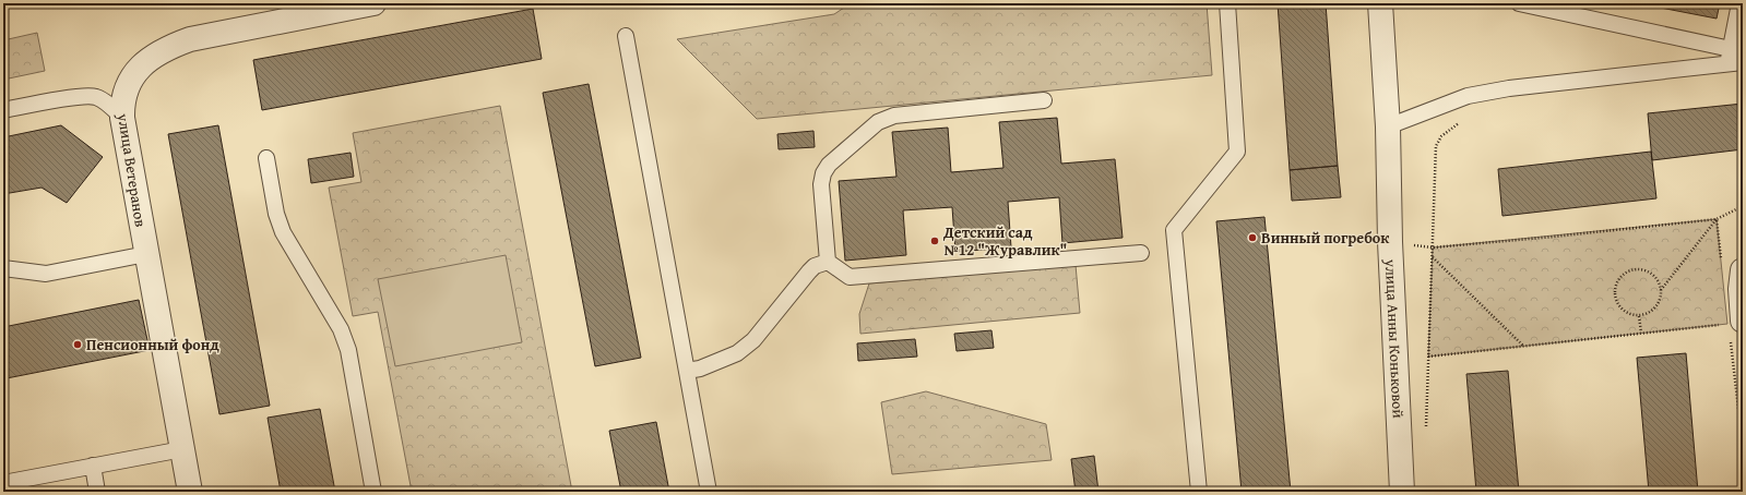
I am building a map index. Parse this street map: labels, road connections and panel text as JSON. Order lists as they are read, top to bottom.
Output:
{
  "streets": {
    "street": ["улица Ветеранов", "улица Анны Коньковой"]
  },
  "places": ["Винный погребок", "Детский сад №12 \"Журавлик\"", "Пенсионный фонд"]
}
